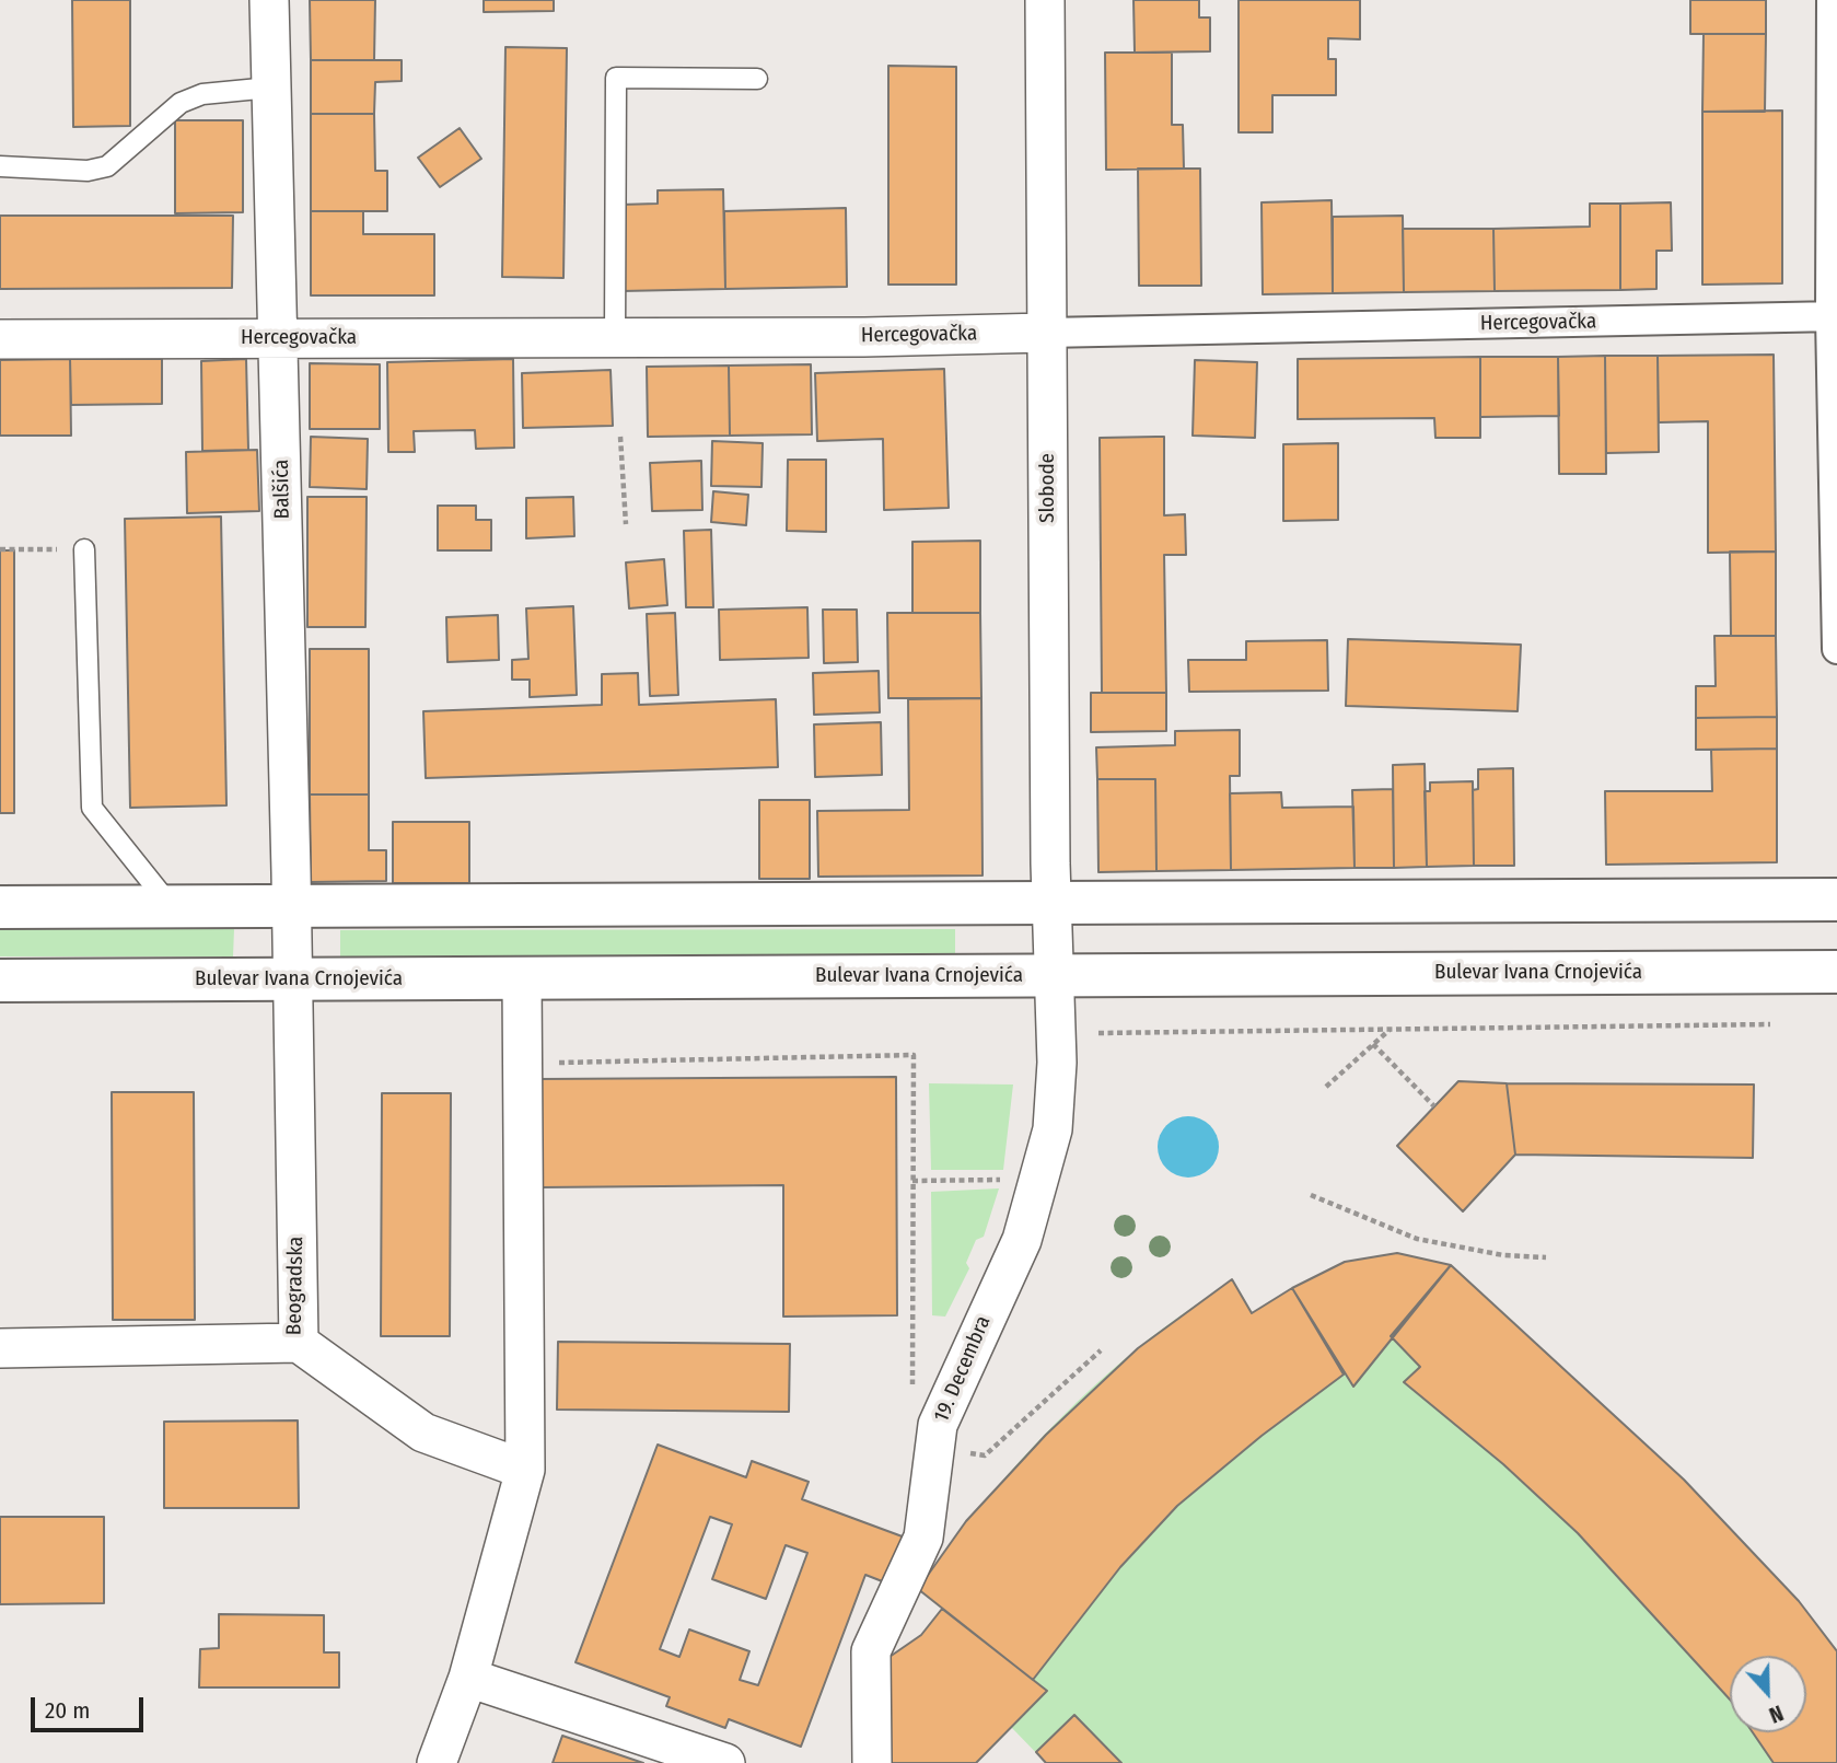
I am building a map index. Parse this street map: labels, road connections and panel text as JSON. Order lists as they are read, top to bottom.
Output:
{
  "streets": {
    "main road": ["Bulevar Ivana Crnojevića"],
    "street": [
      "Hercegovačka",
      "Slobode",
      "Balšića",
      "Beogradska",
      "19. Decembra"
    ]
  },
  "crossings": [
    ["Hercegovačka", "Slobode"],
    ["Hercegovačka", "Balšića"],
    ["Slobode", "Bulevar Ivana Crnojevića"],
    ["Slobode", "19. Decembra"],
    ["Balšića", "Bulevar Ivana Crnojevića"],
    ["Balšića", "Beogradska"],
    ["Bulevar Ivana Crnojevića", "Beogradska"],
    ["Bulevar Ivana Crnojevića", "19. Decembra"]
  ],
  "scale_bar": "20 m",
  "north": "bottom"
}
